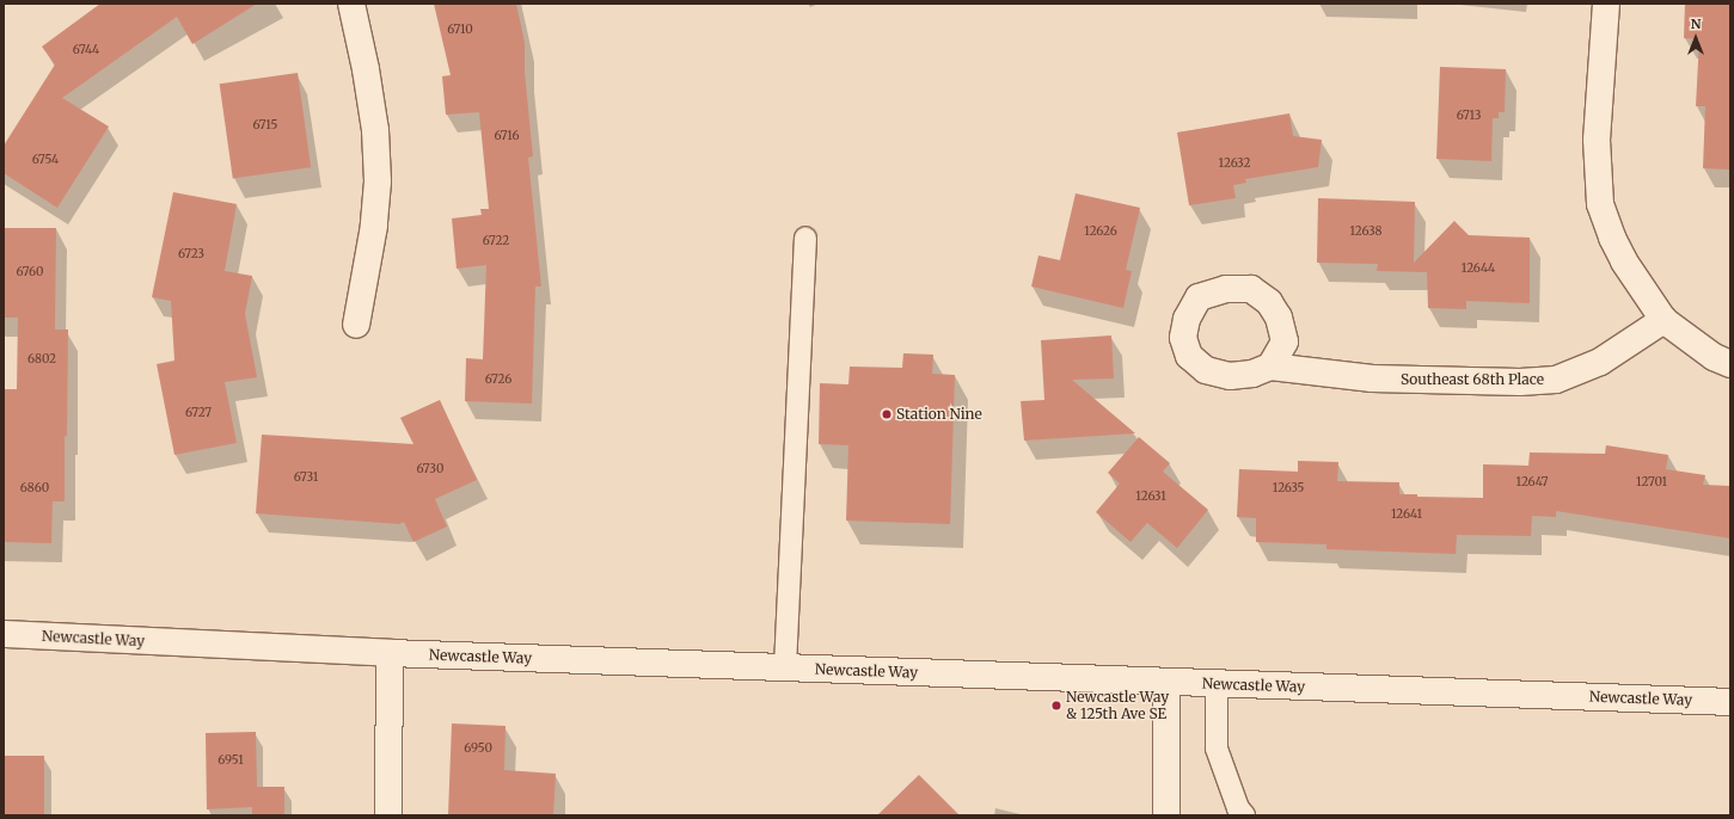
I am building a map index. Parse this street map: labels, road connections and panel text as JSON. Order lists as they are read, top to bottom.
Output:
{
  "streets": {
    "main road": ["Southeast 68th Place", "Newcastle Way"]
  },
  "places": ["Station Nine", "Newcastle Way & 125th Ave SE"],
  "house_numbers": [
    "6710",
    "6744",
    "6713",
    "6715",
    "6716",
    "6754",
    "12632",
    "12626",
    "12638",
    "6722",
    "6723",
    "12644",
    "6760",
    "6802",
    "6726",
    "6727",
    "6730",
    "6731",
    "12647",
    "12701",
    "6860",
    "12635",
    "12631",
    "12641",
    "6950",
    "6951"
  ],
  "north": "top"
}
